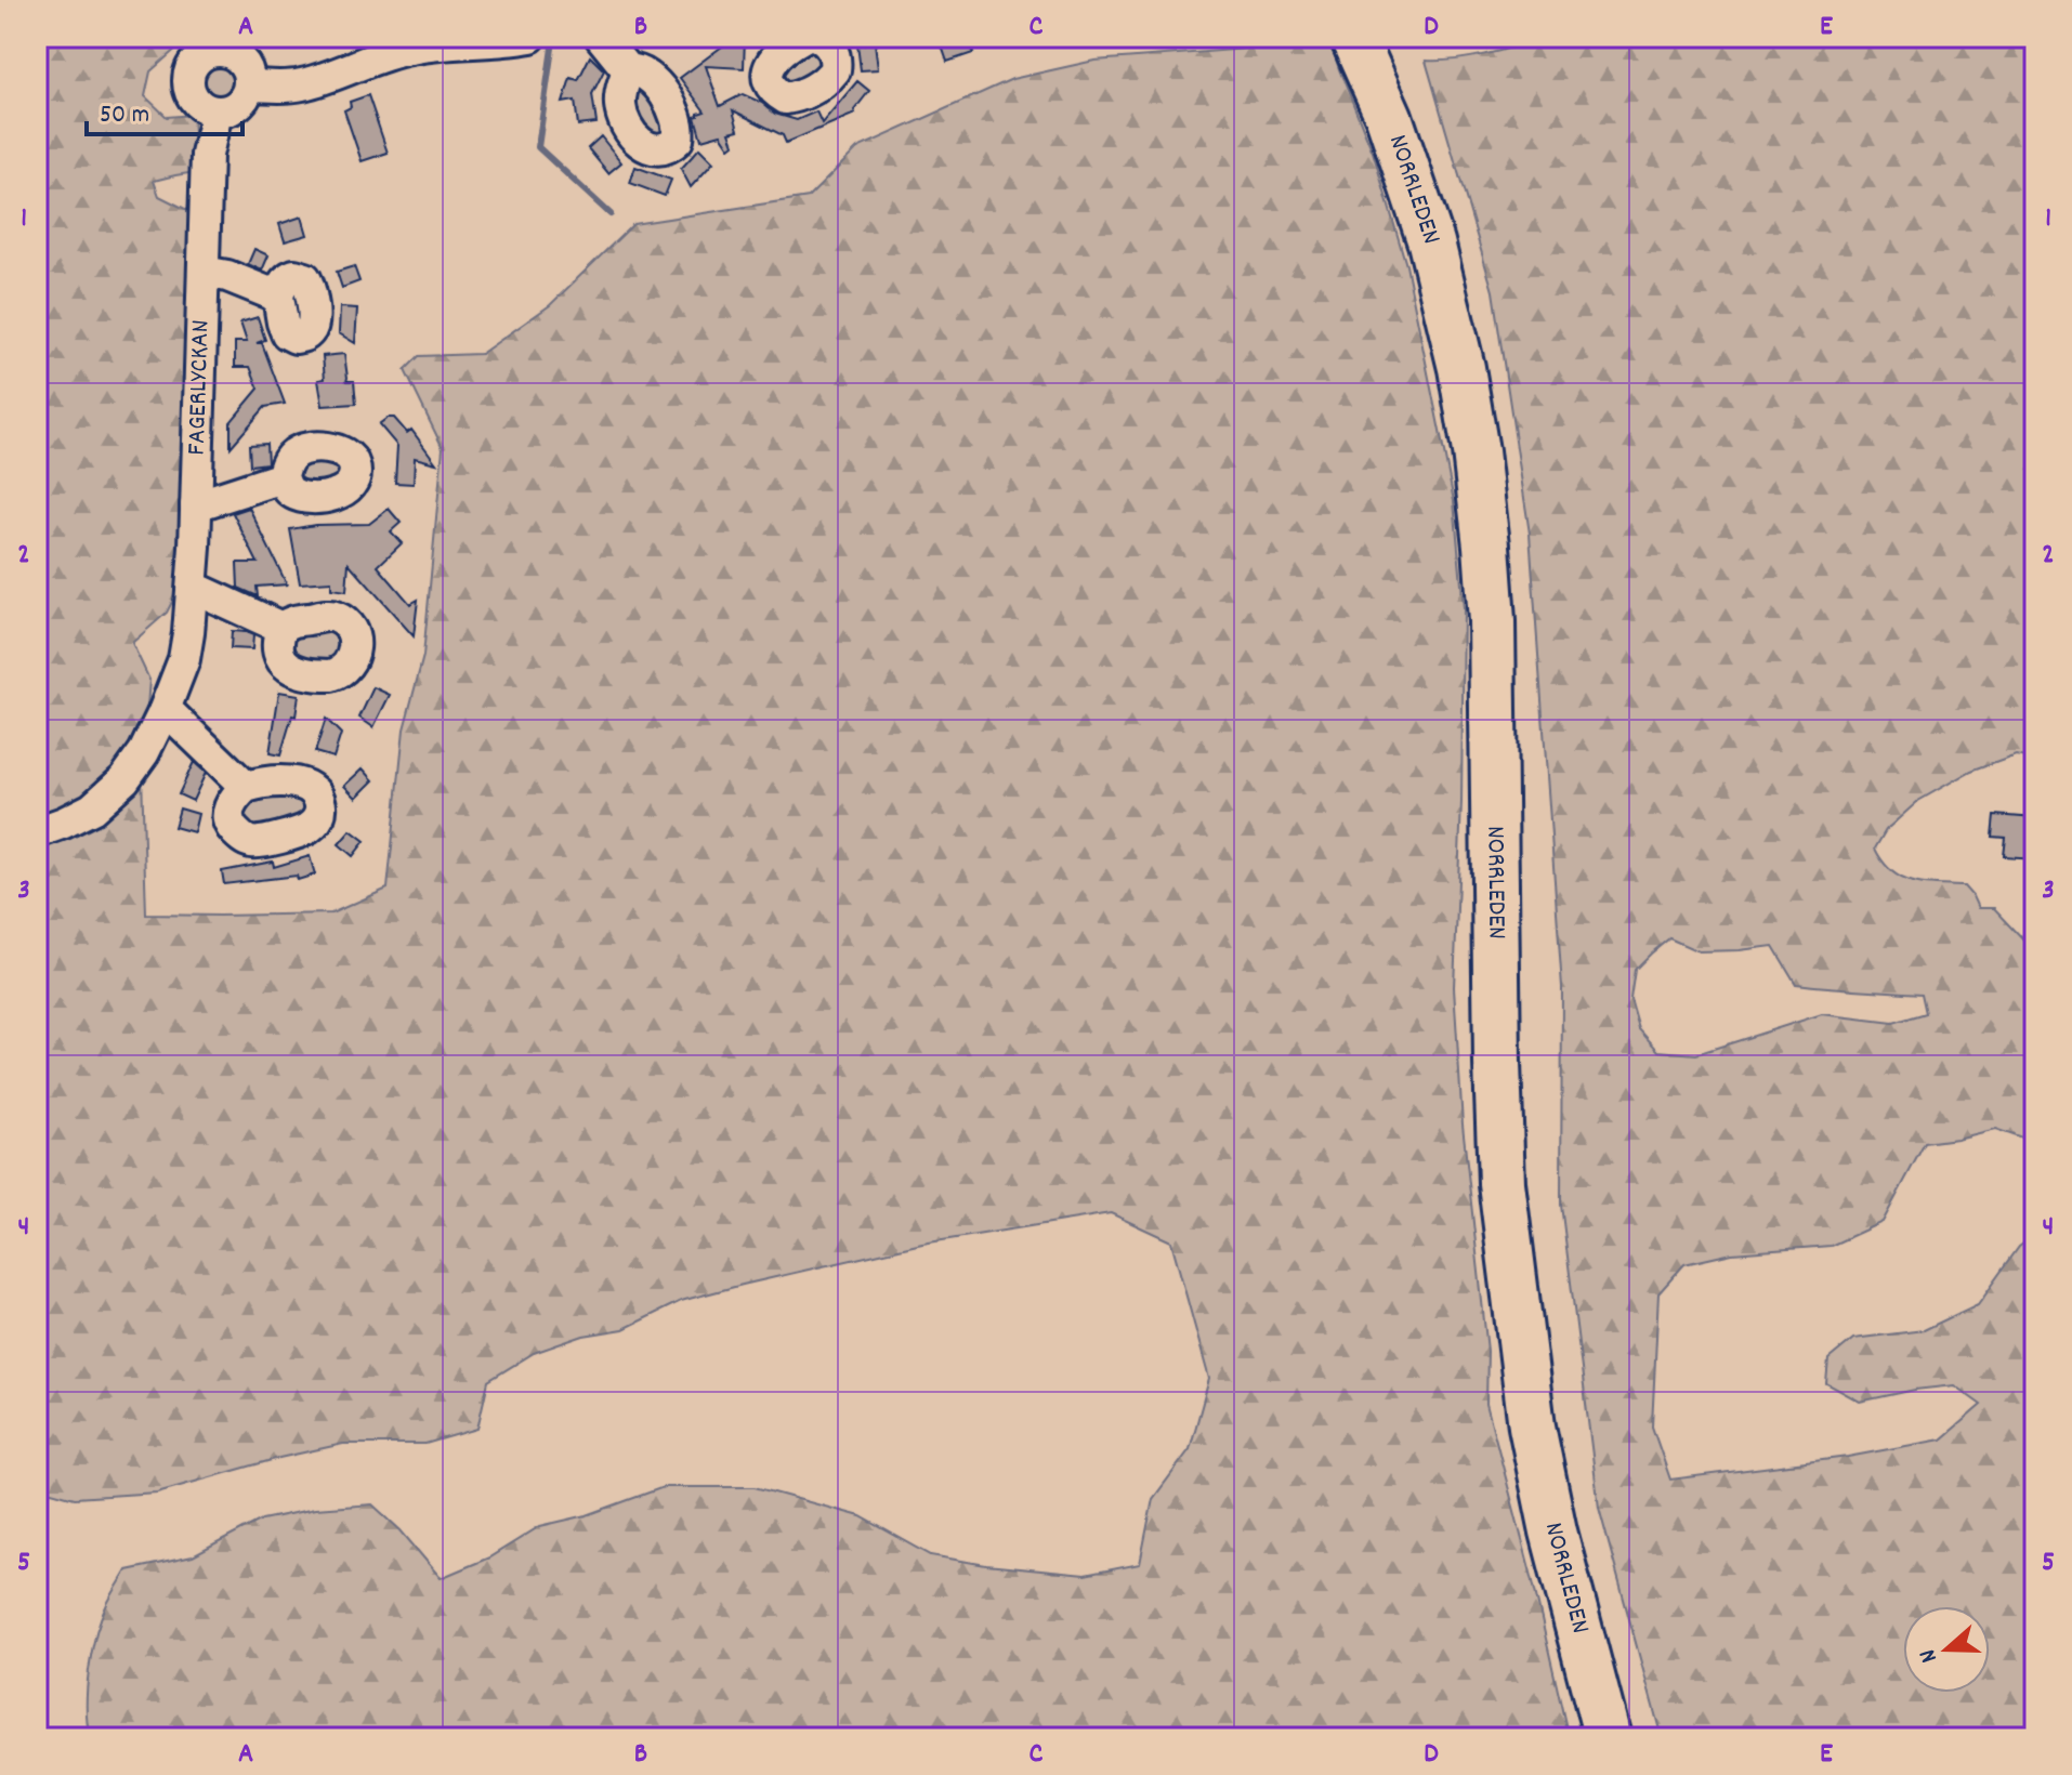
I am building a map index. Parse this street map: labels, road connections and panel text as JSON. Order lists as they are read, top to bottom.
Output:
{
  "streets": {
    "highway": ["NORRLEDEN"],
    "street": ["FAGERLYCKAN"]
  },
  "scale_bar": "50 m",
  "north": "left",
  "grid": {
    "columns": [
      "A",
      "B",
      "C",
      "D",
      "E"
    ],
    "rows": [
      "1",
      "2",
      "3",
      "4",
      "5"
    ]
  }
}
